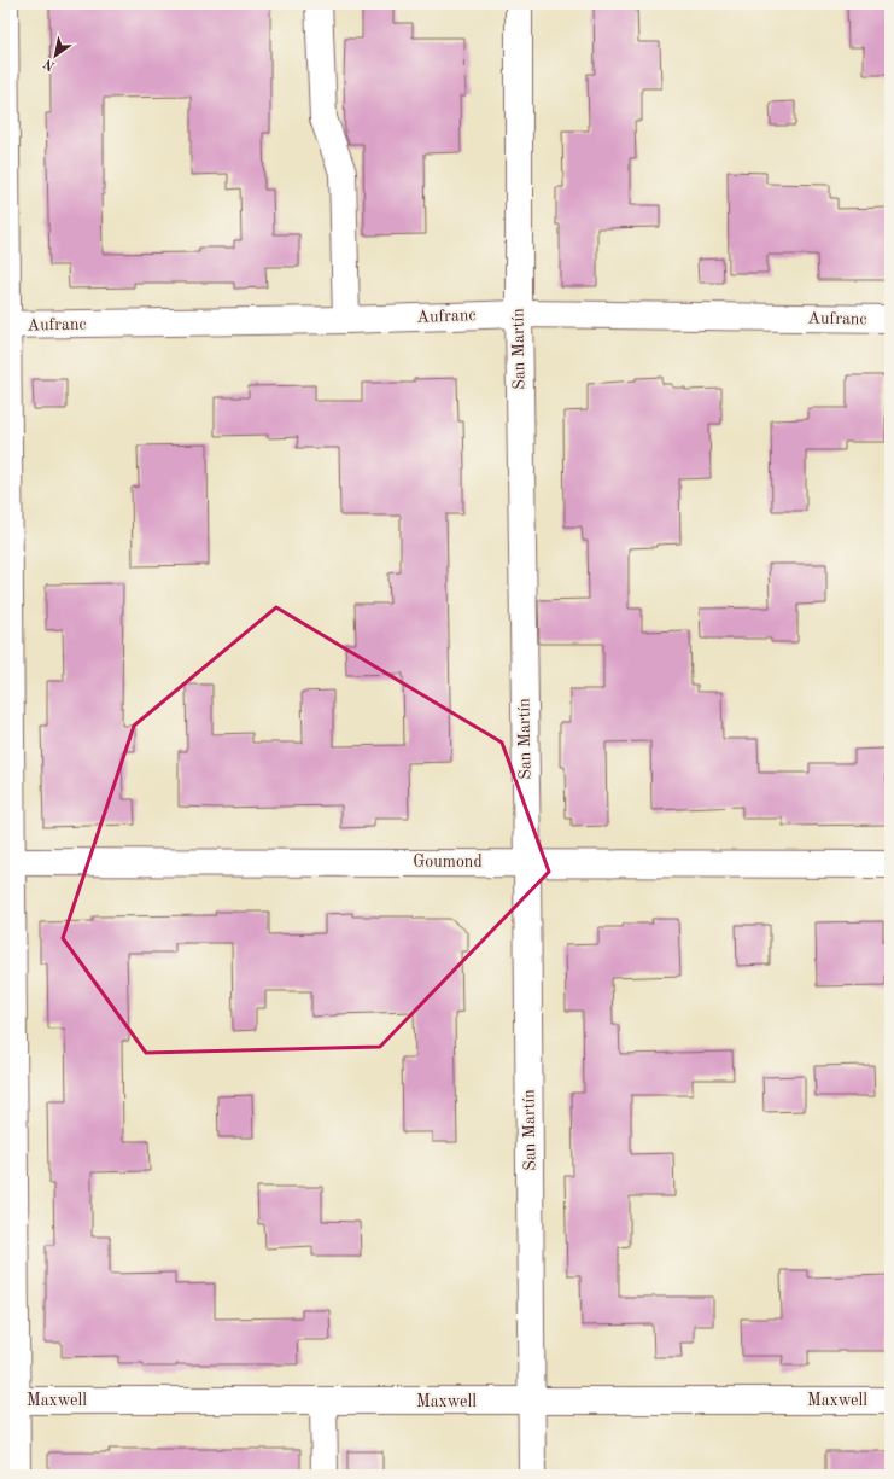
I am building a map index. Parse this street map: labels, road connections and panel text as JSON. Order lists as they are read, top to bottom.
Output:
{
  "streets": {
    "street": [
      "Aufranc",
      "San Martín",
      "Goumond",
      "Maxwell"
    ]
  },
  "crossings": [
    ["Aufranc", "San Martín"],
    ["San Martín", "Goumond"],
    ["San Martín", "Maxwell"]
  ],
  "north": "bottom left"
}
